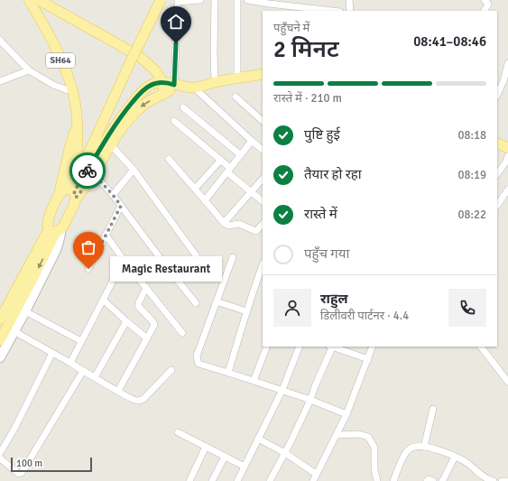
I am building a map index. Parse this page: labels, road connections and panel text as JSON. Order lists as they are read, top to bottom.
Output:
{
  "streets": {
    "main road": ["SH64"]
  },
  "places": ["Magic Restaurant"],
  "scale_bar": "100 m",
  "page": {
    "heading": ["2 मिनट", "पहुँचने में", "08:41–08:46"],
    "panel": ["राहुल", "डिलीवरी पार्टनर · 4.4"],
    "bar": "रास्ते में · 210 m",
    "list": [
      ["पुष्टि हुई", "08:18"],
      ["तैयार हो रहा", "08:19"],
      ["रास्ते में", "08:22"],
      "पहुँच गया"
    ],
    "bubble": "Magic Restaurant",
    "scale": "100 m"
  }
}
